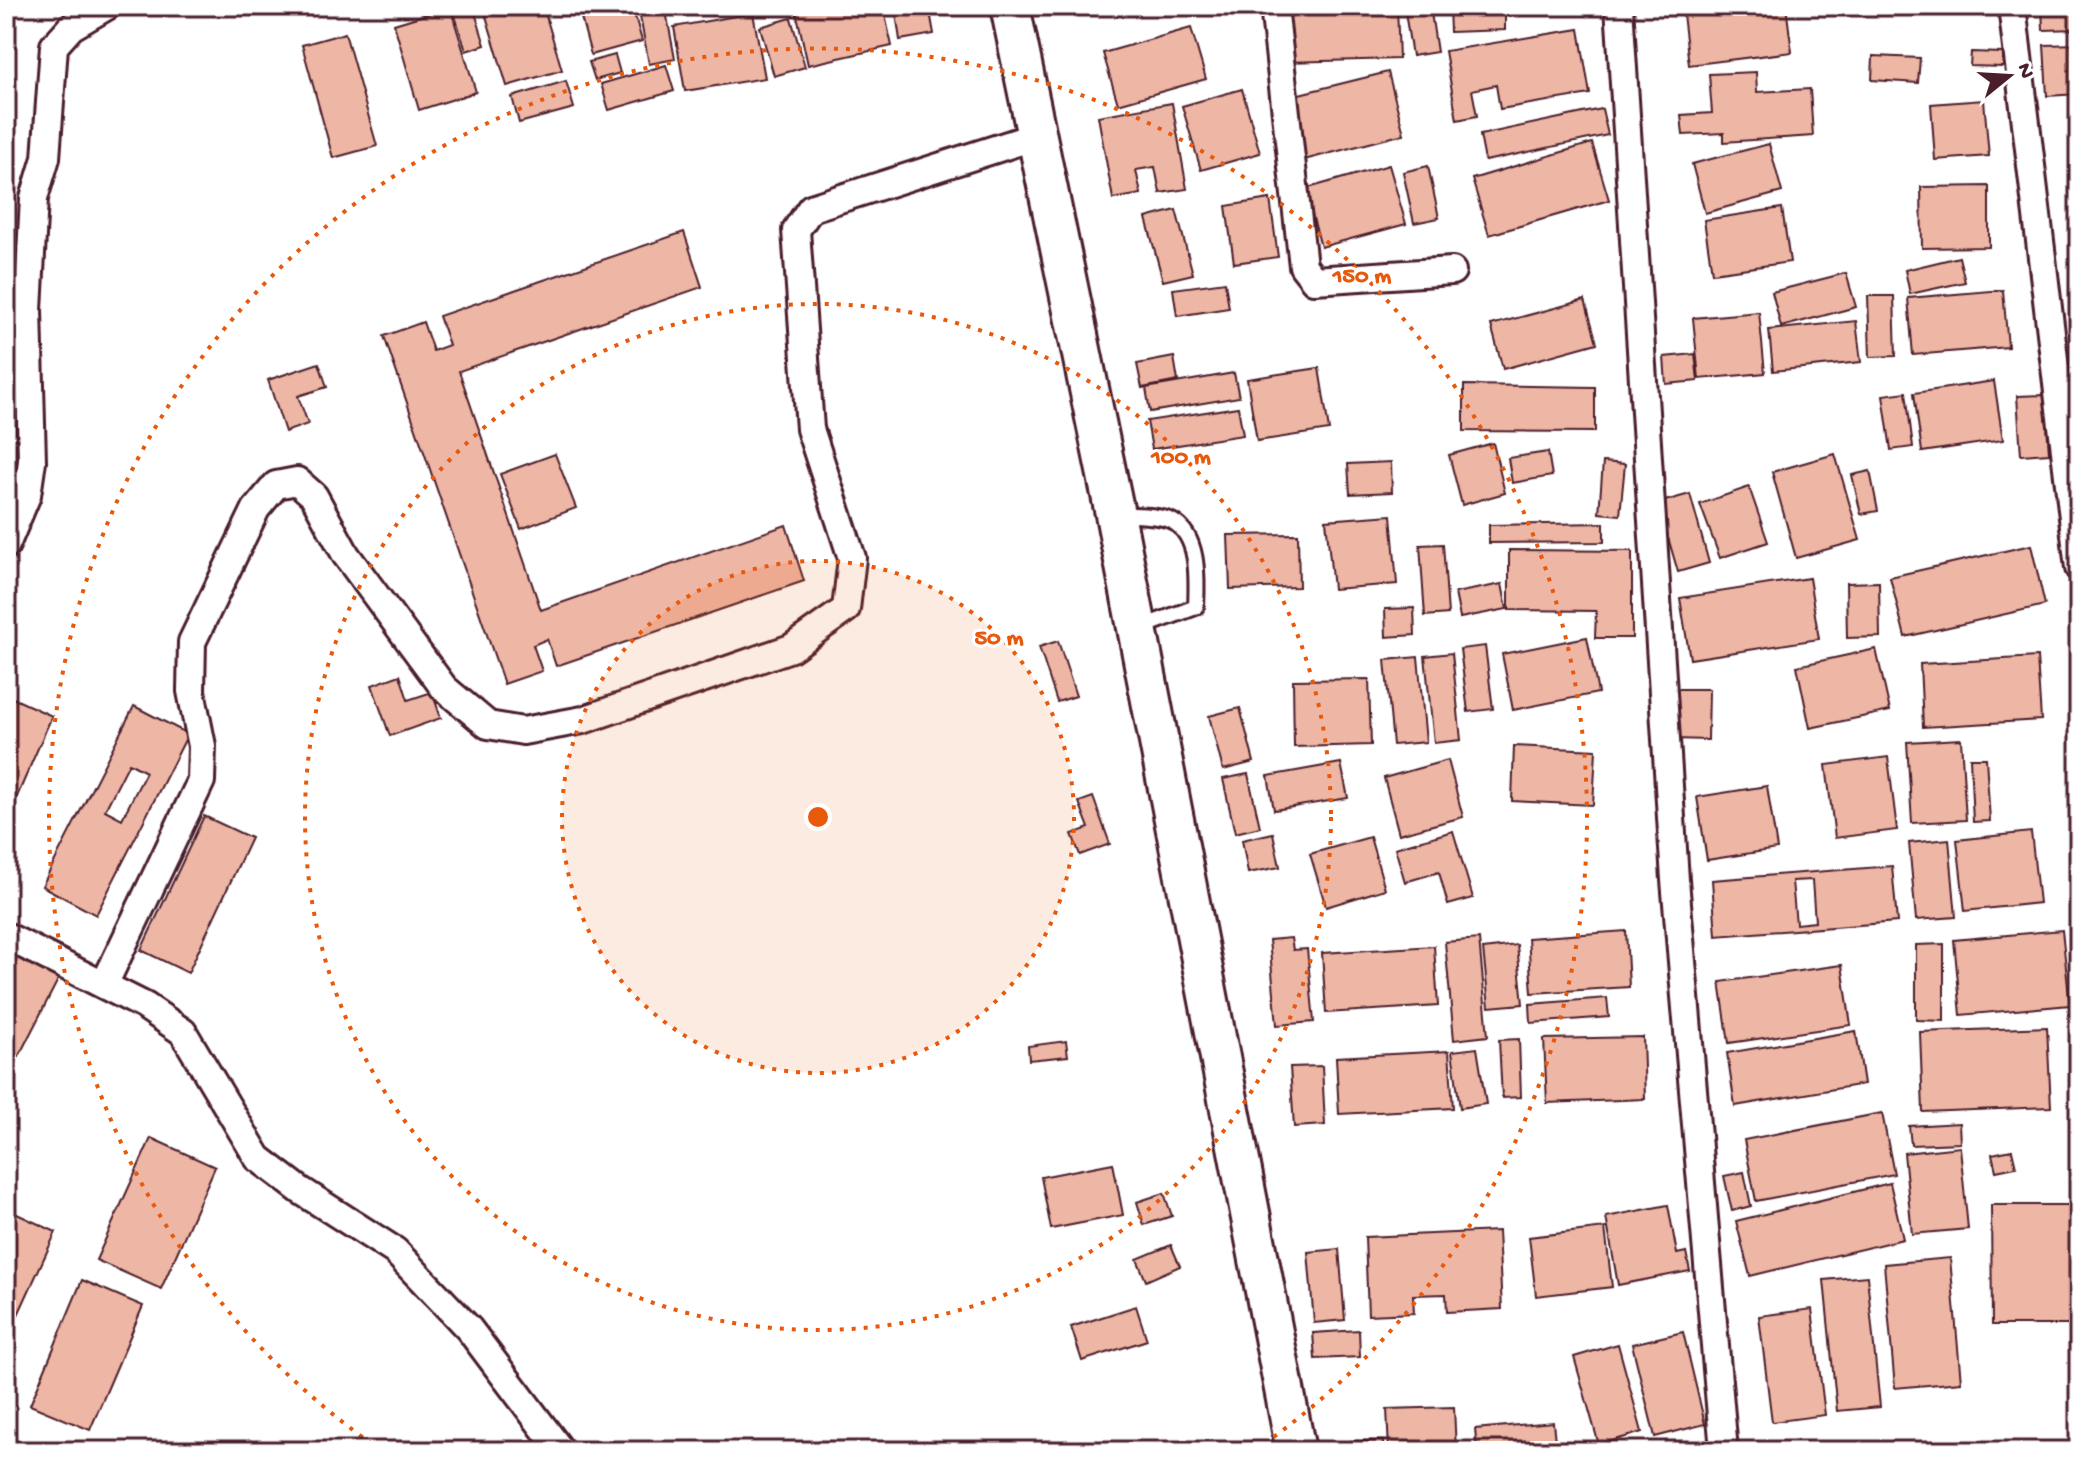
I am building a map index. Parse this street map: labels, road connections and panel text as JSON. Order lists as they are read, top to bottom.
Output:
{
  "north": "right",
  "rings": ["150 m", "100 m", "50 m"]
}
